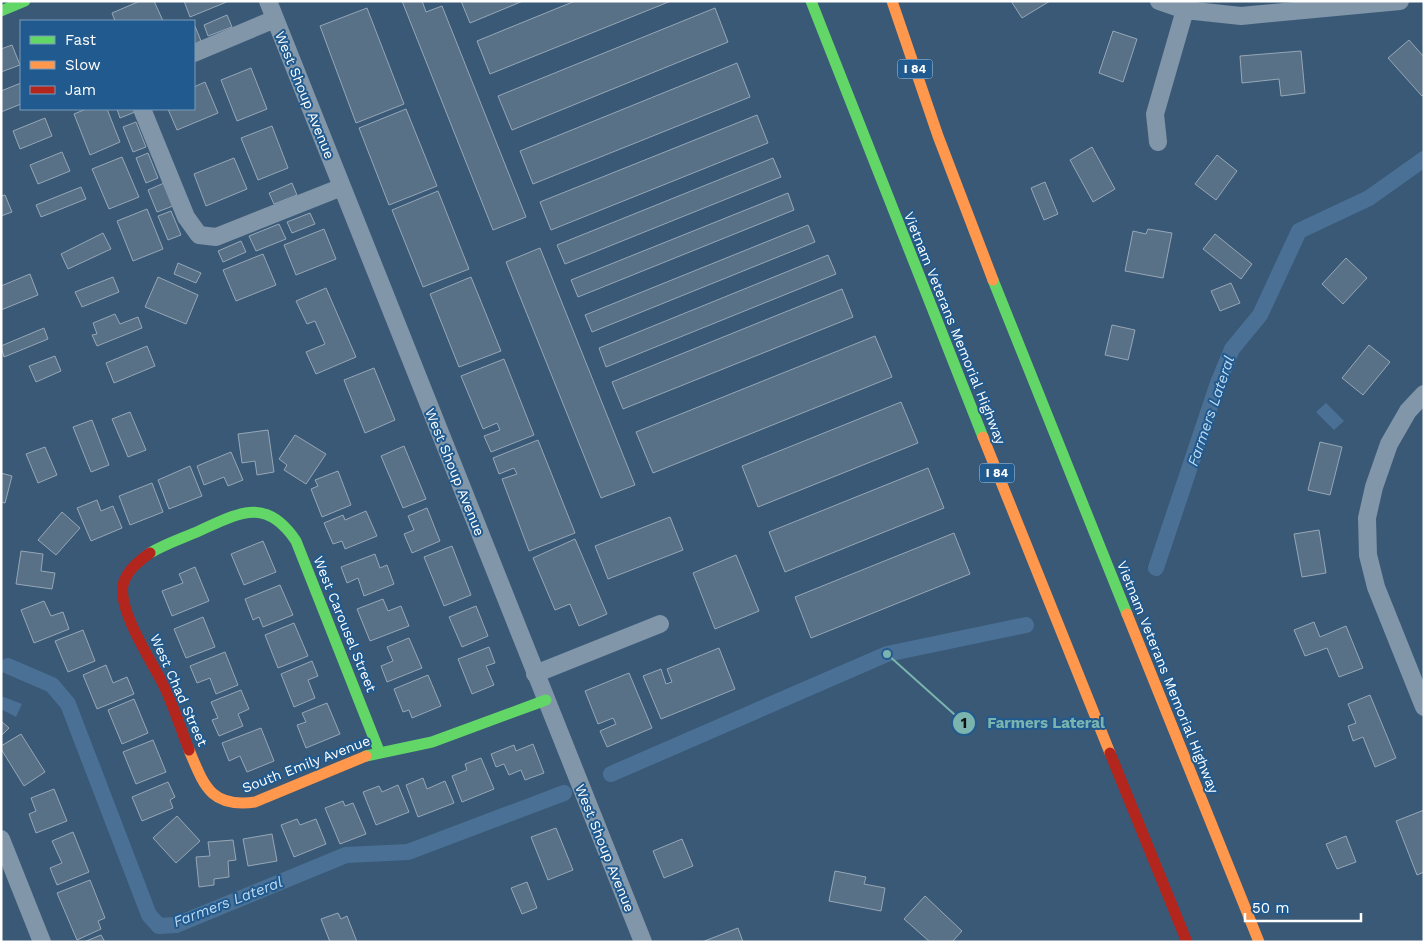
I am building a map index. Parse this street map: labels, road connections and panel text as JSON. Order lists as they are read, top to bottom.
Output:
{
  "streets": {
    "main road": [
      "I 84",
      "Vietnam Veterans Memorial Highway",
      "West Carousel Street",
      "West Chad Street",
      "South Emily Avenue"
    ],
    "street": ["West Shoup Avenue"]
  },
  "crossings": [
    ["West Shoup Avenue", "South Emily Avenue"],
    ["West Carousel Street", "West Chad Street"],
    ["West Carousel Street", "South Emily Avenue"],
    ["West Chad Street", "South Emily Avenue"]
  ],
  "water": ["Farmers Lateral"],
  "places": ["Farmers Lateral"],
  "legend": ["Fast", "Slow", "Jam"],
  "scale_bar": "50 m"
}
